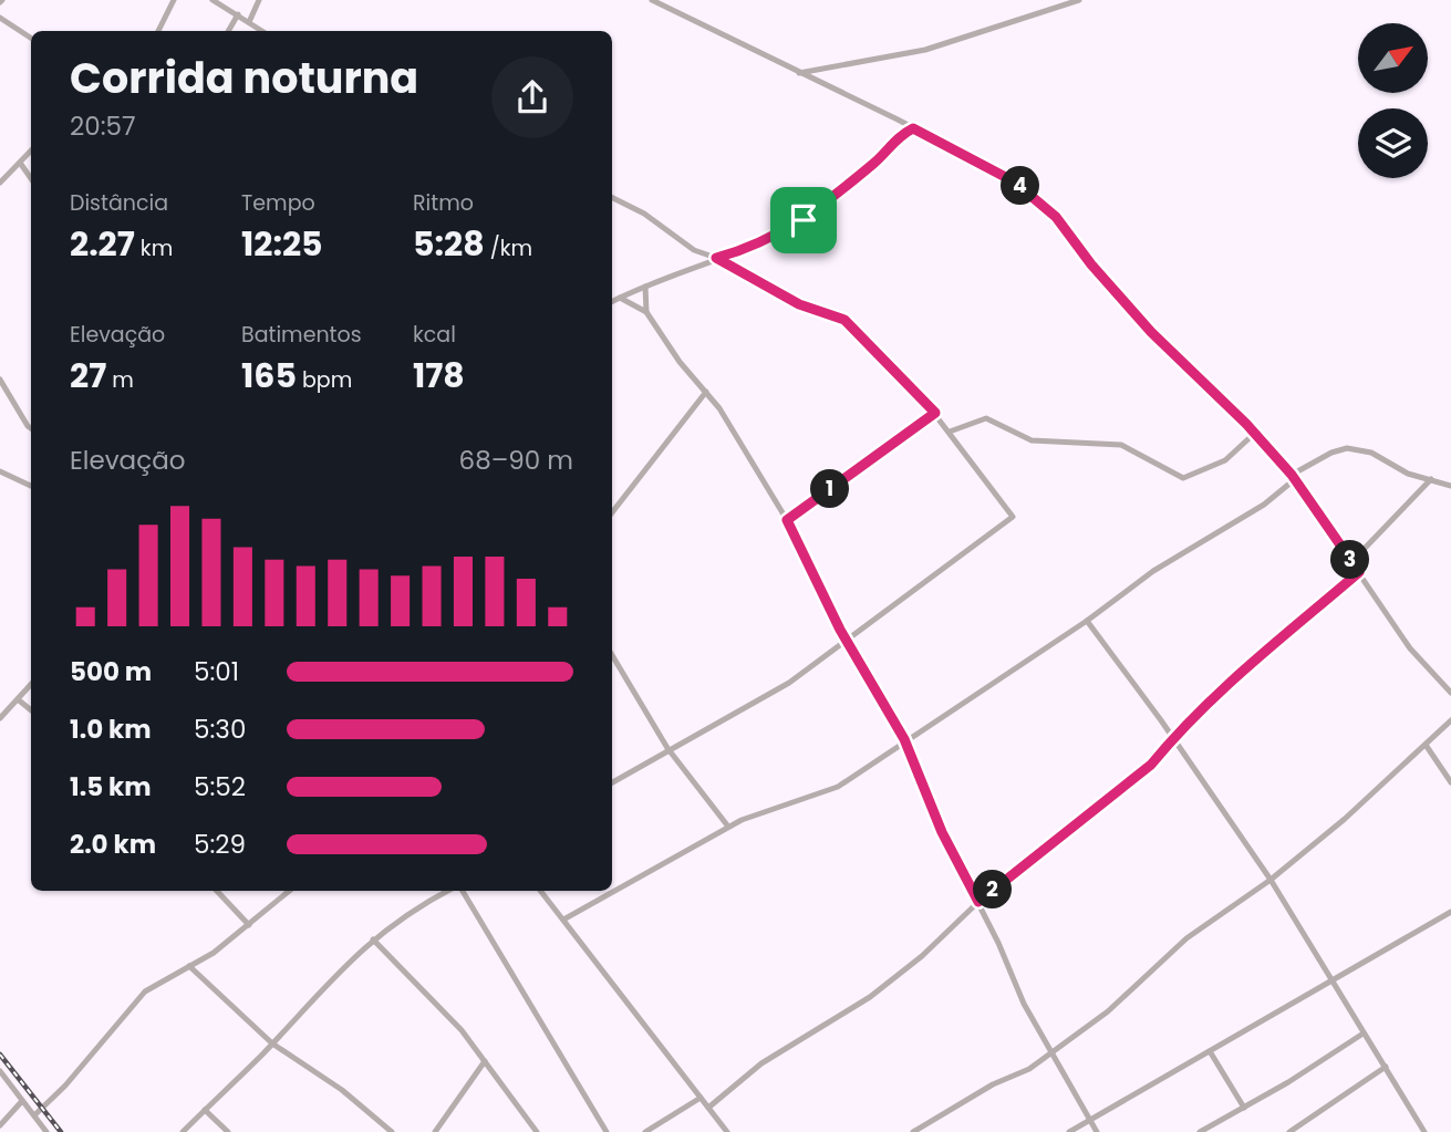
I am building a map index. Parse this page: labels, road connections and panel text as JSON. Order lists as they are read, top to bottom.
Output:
{
  "north": "top right",
  "page": {
    "heading": ["Corrida noturna", "20:57"],
    "stats": [
      ["Distância", "2.27 km"],
      ["Tempo", "12:25"],
      ["Ritmo", "5:28 /km"],
      ["Elevação", "27 m"],
      ["Batimentos", "165 bpm"],
      ["kcal", "178"]
    ],
    "pins": [
      "4",
      "1",
      "3",
      "2"
    ],
    "chart": ["Elevação", "68–90 m"],
    "list": [
      {
        "name": "500 m",
        "note": "5:01"
      },
      {
        "name": "1.0 km",
        "note": "5:30"
      },
      {
        "name": "1.5 km",
        "note": "5:52"
      },
      {
        "name": "2.0 km",
        "note": "5:29"
      }
    ]
  }
}
